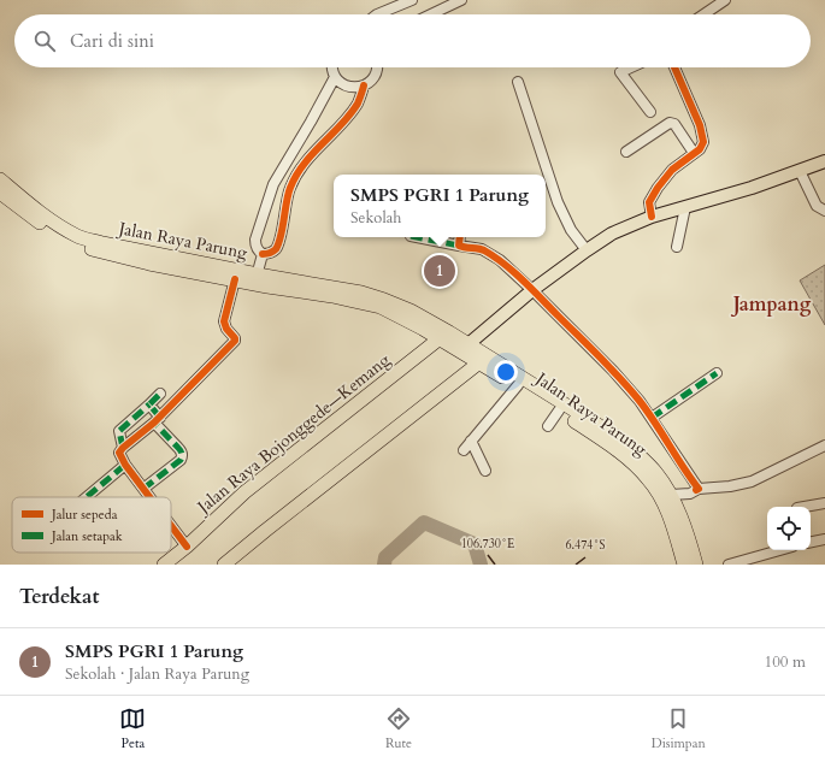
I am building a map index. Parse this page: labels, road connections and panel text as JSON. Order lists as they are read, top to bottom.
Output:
{
  "streets": {
    "highway": ["Jalan Raya Parung", "Jalan Raya Bojonggede—Kemang"]
  },
  "crossings": [
    ["Jalan Raya Parung", "Jalan Raya Bojonggede—Kemang"]
  ],
  "districts": ["Jampang"],
  "legend": ["Jalur sepeda", "Jalan setapak"],
  "page": {
    "search": "Cari di sini",
    "popup": ["SMPS PGRI 1 Parung", "Sekolah"],
    "pins": "1",
    "heading": "Terdekat",
    "list": [
      {
        "mark": "1",
        "name": "SMPS PGRI 1 Parung",
        "note": "Sekolah · Jalan Raya Parung",
        "value": "100 m"
      }
    ],
    "nav": ["Peta", "Rute", "Disimpan"]
  },
  "coordinates": ["106.730°E", "6.474°S"]
}
